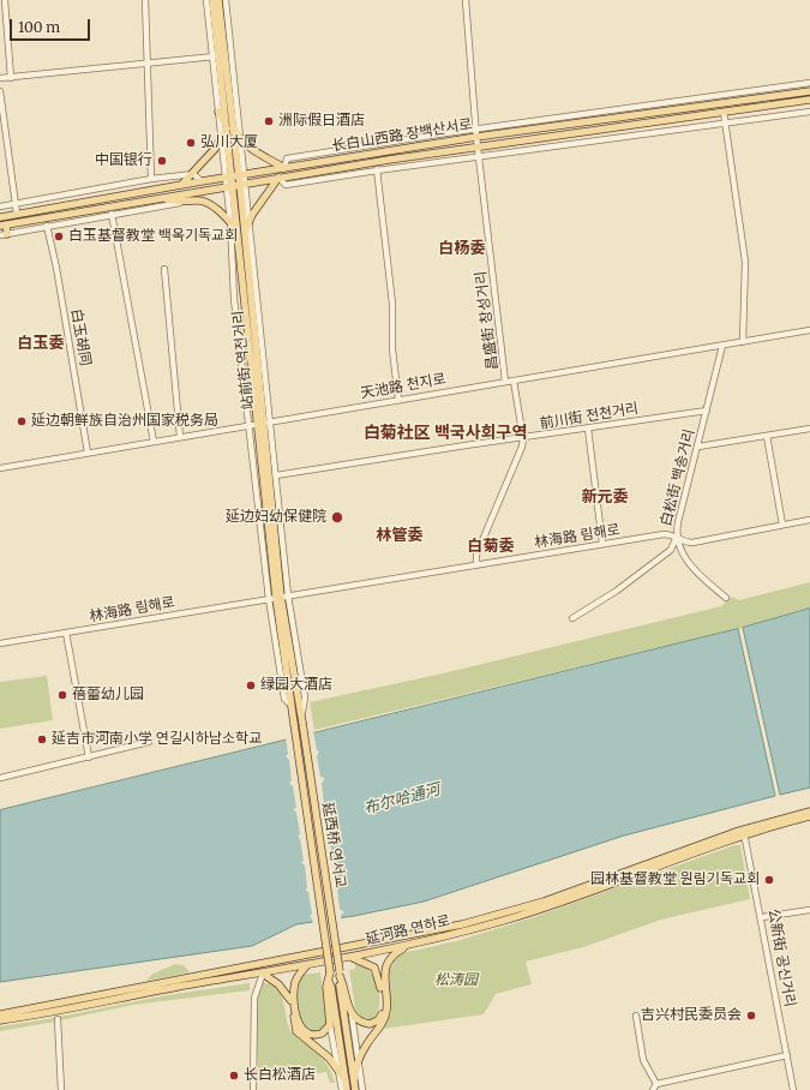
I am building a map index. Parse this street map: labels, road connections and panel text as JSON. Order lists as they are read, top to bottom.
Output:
{
  "streets": {
    "main road": [
      "长白山西路 장백산서로",
      "站前街 역전거리",
      "延西桥 연서교",
      "延河路 연하로"
    ],
    "street": [
      "昌盛街 창성거리",
      "白玉胡同",
      "天池路 천지로",
      "前川街 전천거리",
      "白松街 백송거리",
      "林海路 림해로",
      "公新街 공신거리"
    ]
  },
  "crossings": [
    ["长白山西路 장백산서로", "昌盛街 창성거리"],
    ["长白山西路 장백산서로", "站前街 역전거리"],
    ["昌盛街 창성거리", "天池路 천지로"],
    ["白玉胡同", "天池路 천지로"],
    ["站前街 역전거리", "天池路 천지로"],
    ["站前街 역전거리", "前川街 전천거리"],
    ["站前街 역전거리", "林海路 림해로"],
    ["站前街 역전거리", "延西桥 연서교"],
    ["天池路 천지로", "白松街 백송거리"],
    ["前川街 전천거리", "白松街 백송거리"],
    ["白松街 백송거리", "林海路 림해로"],
    ["延河路 연하로", "公新街 공신거리"]
  ],
  "districts": [
    "白杨委",
    "白玉委",
    "白菊社区 백국사회구역",
    "新元委",
    "林管委",
    "白菊委"
  ],
  "water": ["布尔哈通河"],
  "parks": ["松涛园"],
  "places": [
    "洲际假日酒店",
    "弘川大厦",
    "中国银行",
    "白玉基督教堂 백옥기독교회",
    "延边朝鲜族自治州国家税务局",
    "延边妇幼保健院",
    "绿园大酒店",
    "蓓蕾幼儿园",
    "延吉市河南小学 연길시하남소학교",
    "园林基督教堂 원림기독교회",
    "吉兴村民委员会",
    "长白松酒店"
  ],
  "scale_bar": "100 m"
}
